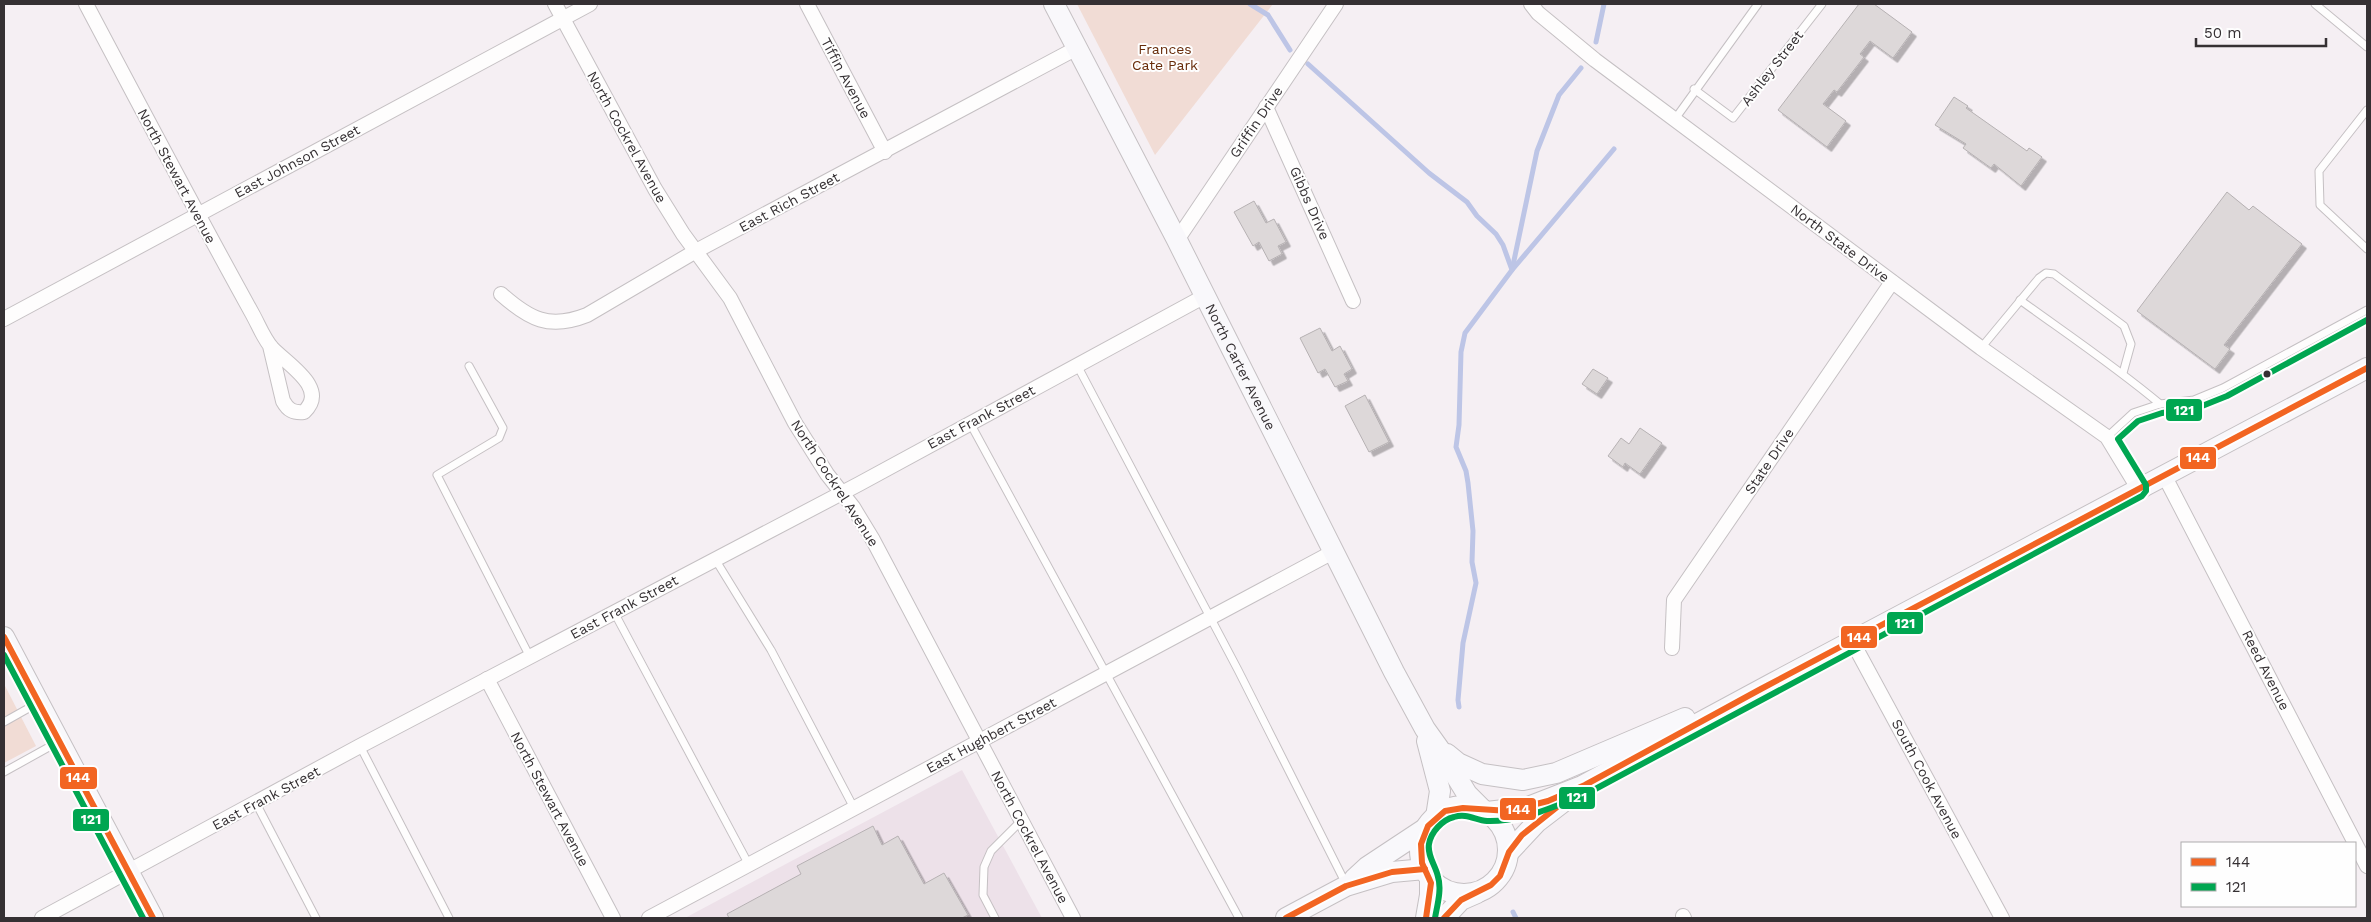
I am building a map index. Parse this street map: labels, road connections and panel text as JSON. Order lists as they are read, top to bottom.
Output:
{
  "streets": {
    "street": [
      "Tiffin Avenue",
      "Griffin Drive",
      "North Cockrel Avenue",
      "East Johnson Street",
      "North Stewart Avenue",
      "East Rich Street",
      "Gibbs Drive",
      "North State Drive",
      "North Carter Avenue",
      "East Frank Street",
      "State Drive",
      "Reed Avenue",
      "East Hughbert Street",
      "South Cook Avenue"
    ],
    "lane": ["Ashley Street"]
  },
  "crossings": [
    ["Tiffin Avenue", "East Rich Street"],
    ["Griffin Drive", "Gibbs Drive"],
    ["Griffin Drive", "North Carter Avenue"],
    ["North Cockrel Avenue", "East Johnson Street"],
    ["North Cockrel Avenue", "East Rich Street"],
    ["North Cockrel Avenue", "East Frank Street"],
    ["North Cockrel Avenue", "East Hughbert Street"],
    ["East Johnson Street", "North Stewart Avenue"],
    ["North Stewart Avenue", "East Frank Street"],
    ["East Rich Street", "North Carter Avenue"],
    ["North State Drive", "State Drive"],
    ["North Carter Avenue", "East Frank Street"],
    ["North Carter Avenue", "East Hughbert Street"]
  ],
  "parks": ["Frances Cate Park"],
  "lines": ["transit line 121", "transit line 144"],
  "legend": ["144", "121"],
  "scale_bar": "50 m"
}
